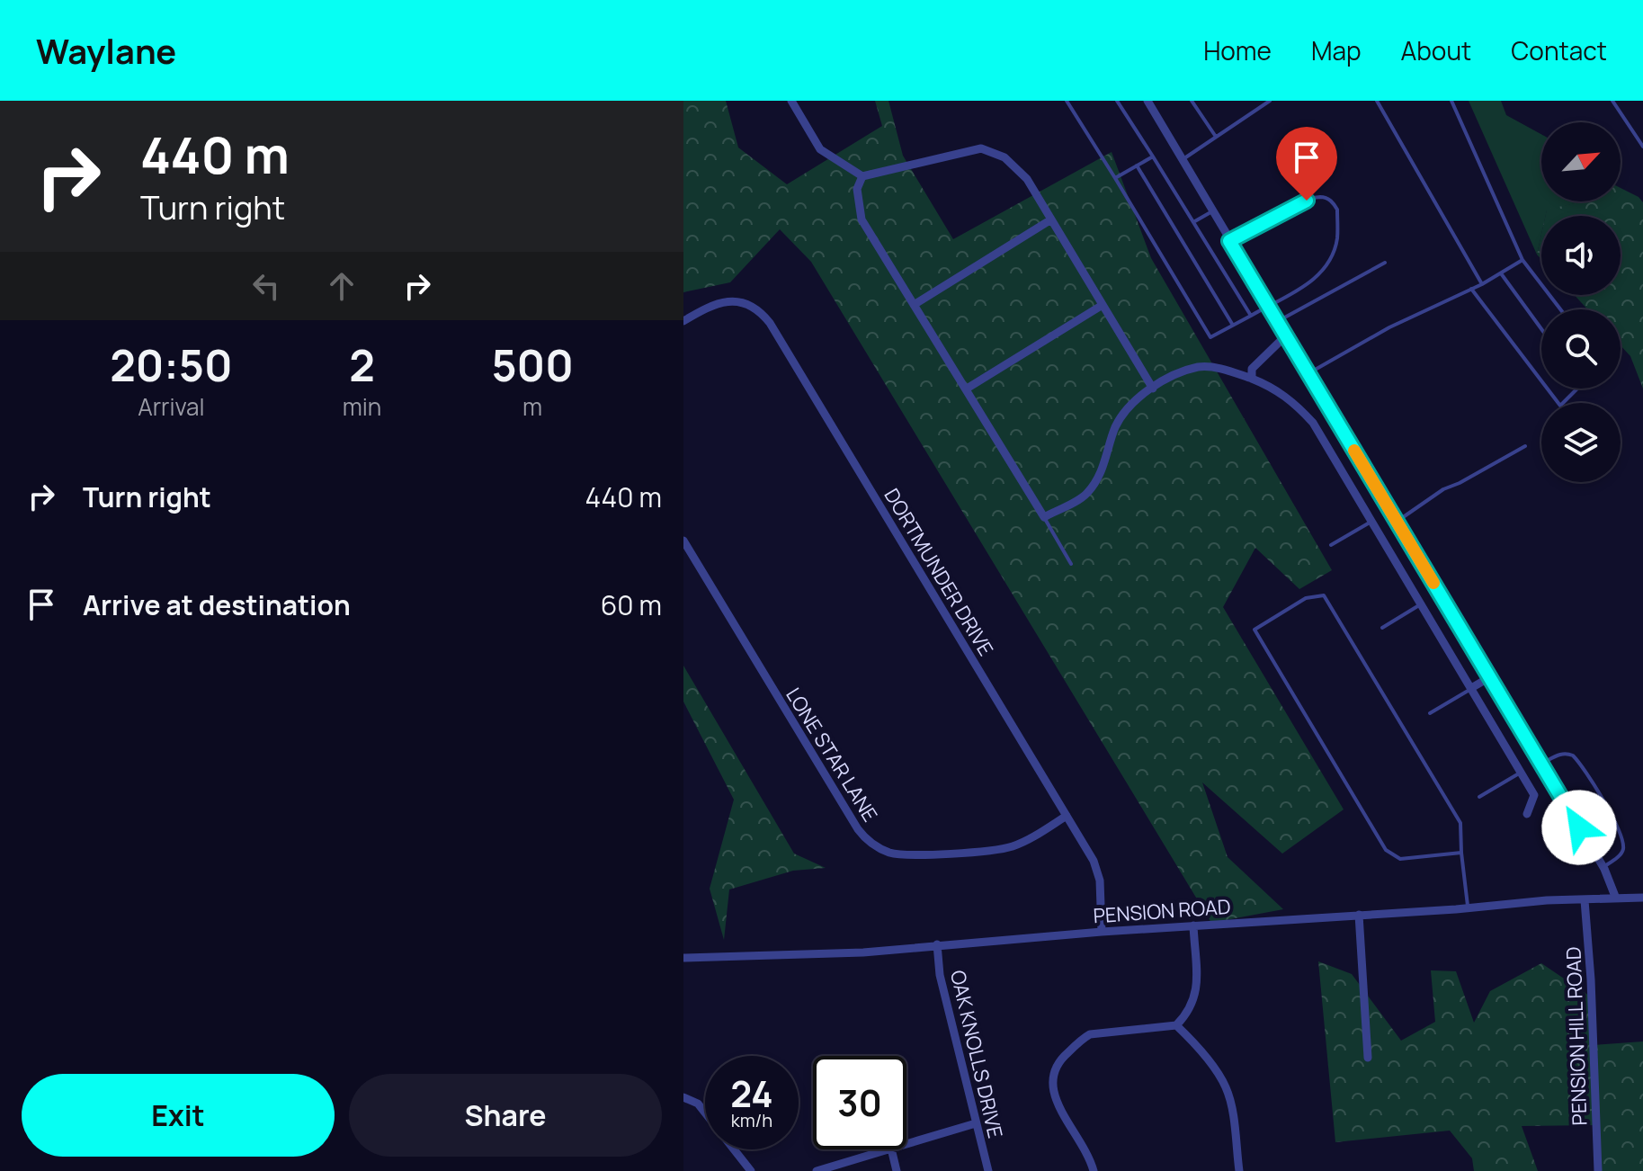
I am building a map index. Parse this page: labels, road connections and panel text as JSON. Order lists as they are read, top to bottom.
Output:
{
  "streets": {
    "street": [
      "DORTMUNDER DRIVE",
      "LONE STAR LANE",
      "PENSION ROAD",
      "PENSION HILL ROAD",
      "OAK KNOLLS DRIVE"
    ]
  },
  "crossings": [
    ["DORTMUNDER DRIVE", "LONE STAR LANE"],
    ["DORTMUNDER DRIVE", "PENSION ROAD"],
    ["PENSION ROAD", "PENSION HILL ROAD"],
    ["PENSION ROAD", "OAK KNOLLS DRIVE"]
  ],
  "north": "top right",
  "page": {
    "header": "Waylane",
    "nav": [
      "Home",
      "Map",
      "About",
      "Contact"
    ],
    "turn": ["440 m", "Turn right"],
    "eta": [
      "20:50",
      "Arrival",
      "2",
      "min",
      "500",
      "m"
    ],
    "list": [
      {
        "name": "Turn right",
        "value": "440 m"
      },
      {
        "name": "Arrive at destination",
        "value": "60 m"
      }
    ],
    "speed": "24 km/h",
    "limit": "30",
    "buttons": ["Exit", "Share"]
  }
}
